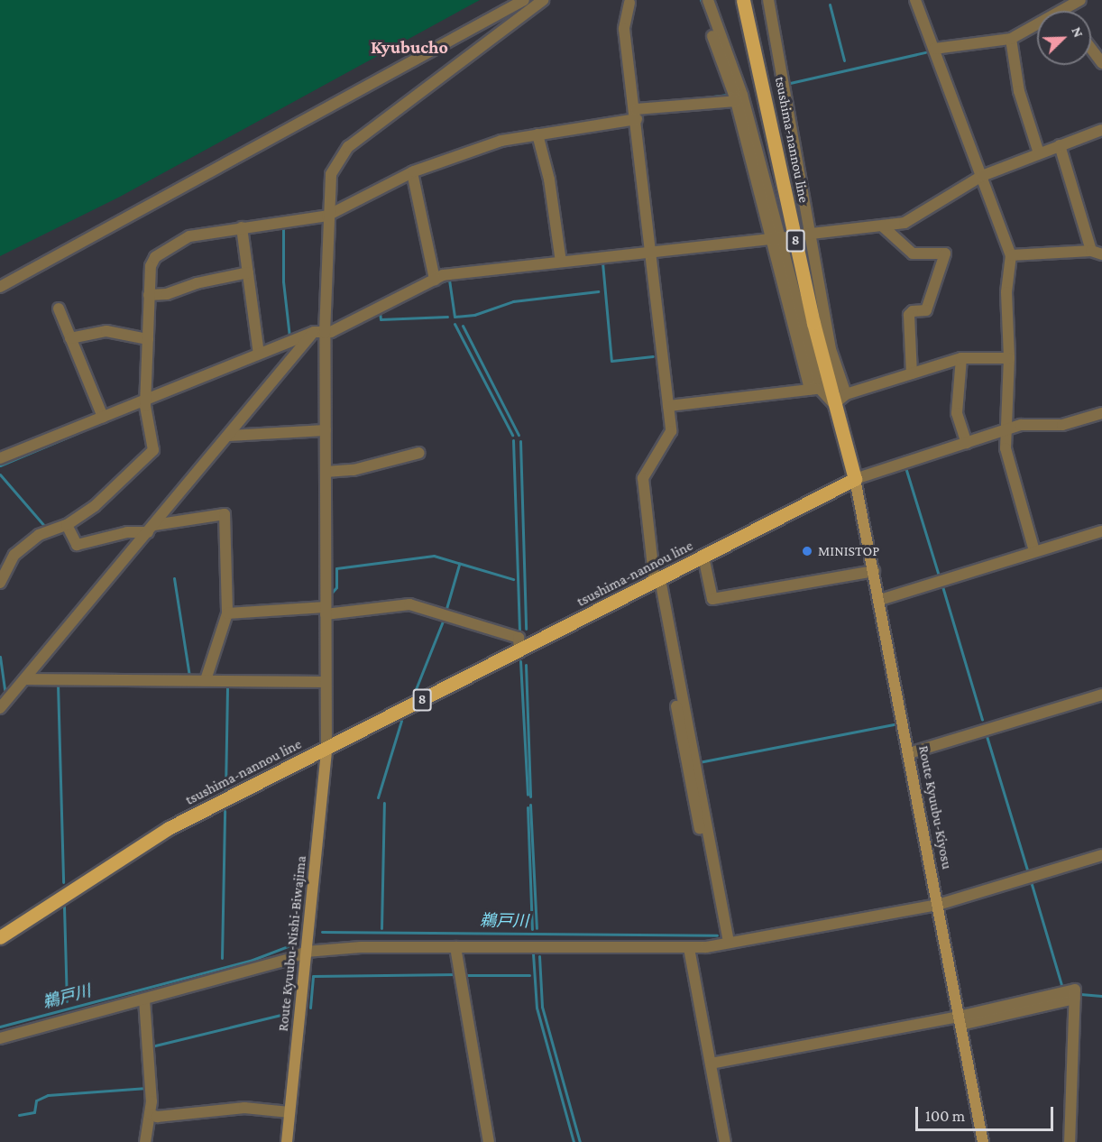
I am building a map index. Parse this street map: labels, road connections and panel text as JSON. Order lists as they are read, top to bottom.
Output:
{
  "streets": {
    "main road": [
      "tsushima-nannou line",
      "8",
      "Route Kyuubu-Kiyosu",
      "Route Kyuubu-Nishi-Biwajima"
    ]
  },
  "crossings": [
    ["tsushima-nannou line", "Route Kyuubu-Kiyosu"],
    ["tsushima-nannou line", "Route Kyuubu-Nishi-Biwajima"]
  ],
  "districts": ["Kyubucho"],
  "water": ["鵜戸川"],
  "places": ["MINISTOP"],
  "scale_bar": "100 m",
  "north": "top right"
}
